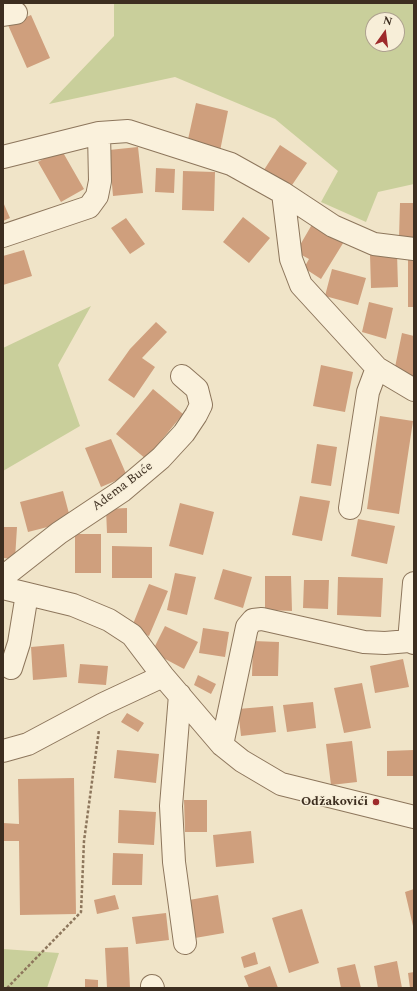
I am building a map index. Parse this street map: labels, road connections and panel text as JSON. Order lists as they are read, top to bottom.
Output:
{
  "streets": {
    "street": ["Adema Buće"]
  },
  "places": ["Odžakovići"],
  "north": "top"
}
